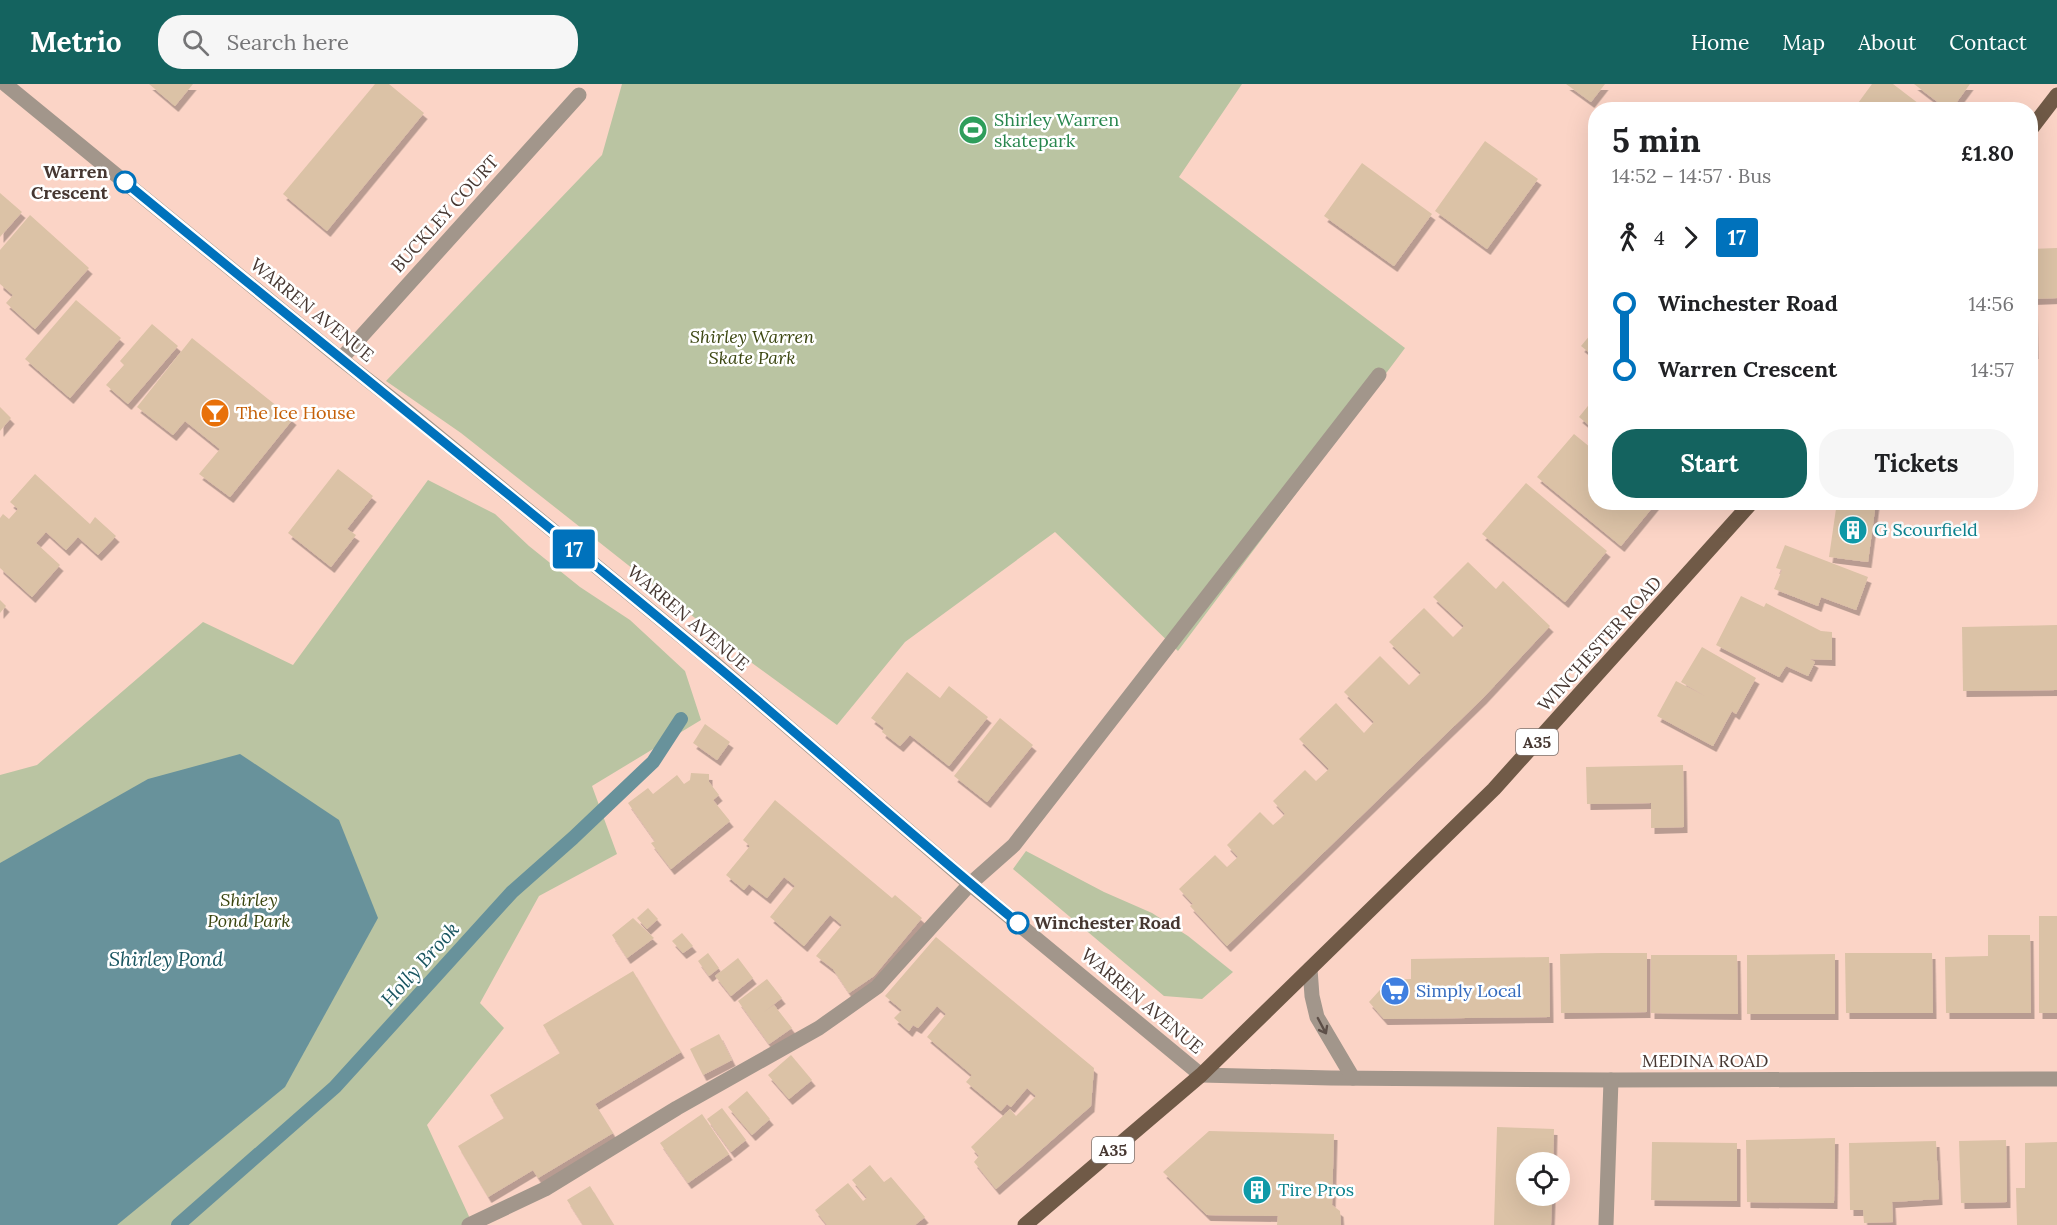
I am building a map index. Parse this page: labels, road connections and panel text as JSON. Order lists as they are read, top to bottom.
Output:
{
  "streets": {
    "main road": ["WINCHESTER ROAD", "A35"],
    "street": ["BUCKLEY COURT", "WARREN AVENUE", "MEDINA ROAD"]
  },
  "crossings": [
    ["BUCKLEY COURT", "WARREN AVENUE"],
    ["WARREN AVENUE", "WINCHESTER ROAD"],
    ["WARREN AVENUE", "MEDINA ROAD"],
    ["WINCHESTER ROAD", "MEDINA ROAD"]
  ],
  "water": ["Shirley Pond", "Holly Brook"],
  "parks": ["Shirley Warren Skate Park", "Shirley Pond Park"],
  "places": {
    "sports": ["Shirley Warren skatepark"],
    "other": ["Warren Crescent", "Winchester Road"],
    "bar": ["The Ice House"],
    "building": ["G Scourfield", "Tire Pros"],
    "supermarket": ["Simply Local"]
  },
  "lines": ["bus line 17"],
  "page": {
    "header": "Metrio",
    "search": "Search here",
    "nav": [
      "Home",
      "Map",
      "About",
      "Contact"
    ],
    "on_map": "17",
    "heading": ["5 min", "14:52 – 14:57 · Bus", "£1.80"],
    "legs": ["4", "17"],
    "list": [
      {
        "name": "Winchester Road",
        "value": "14:56"
      },
      {
        "name": "Warren Crescent",
        "value": "14:57"
      }
    ],
    "buttons": ["Start", "Tickets"]
  }
}
